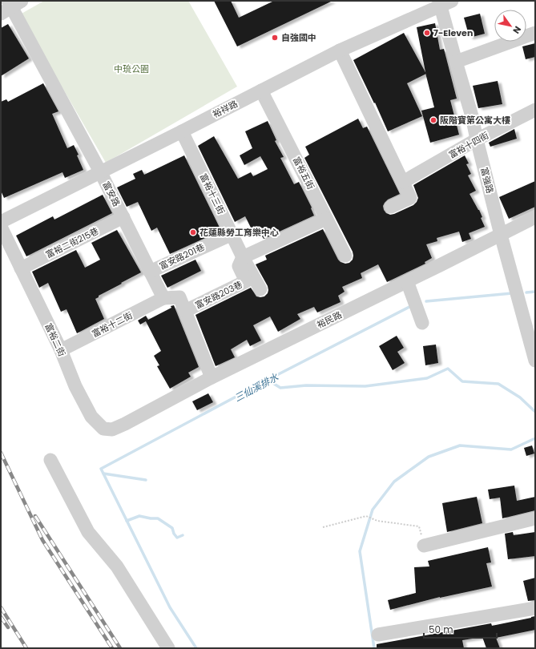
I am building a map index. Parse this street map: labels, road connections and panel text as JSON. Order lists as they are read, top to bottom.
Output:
{
  "streets": {
    "street": [
      "裕祥路",
      "富裕十四街",
      "富裕五街",
      "富強路",
      "富安路",
      "富裕十三街",
      "富裕二街215巷",
      "富安路201巷",
      "富安路203巷",
      "裕民路",
      "富裕十二街",
      "富裕二街"
    ]
  },
  "crossings": [
    ["裕祥路", "富裕五街"],
    ["裕祥路", "富強路"],
    ["裕祥路", "富安路"],
    ["裕祥路", "富裕十三街"],
    ["富裕十四街", "富強路"],
    ["富強路", "裕民路"],
    ["富安路", "富裕二街215巷"],
    ["富安路", "富安路201巷"],
    ["富安路", "富裕十二街"],
    ["富裕十三街", "富安路201巷"],
    ["富裕十三街", "富安路203巷"],
    ["富裕二街215巷", "富裕二街"],
    ["裕民路", "富裕二街"],
    ["富裕十二街", "富裕二街"]
  ],
  "water": ["三仙溪排水"],
  "parks": ["中琉公園"],
  "places": [
    "7-Eleven",
    "自強國中",
    "阪階寶第公寓大樓",
    "花蓮縣勞工育樂中心"
  ],
  "scale_bar": "50 m",
  "north": "bottom right"
}
